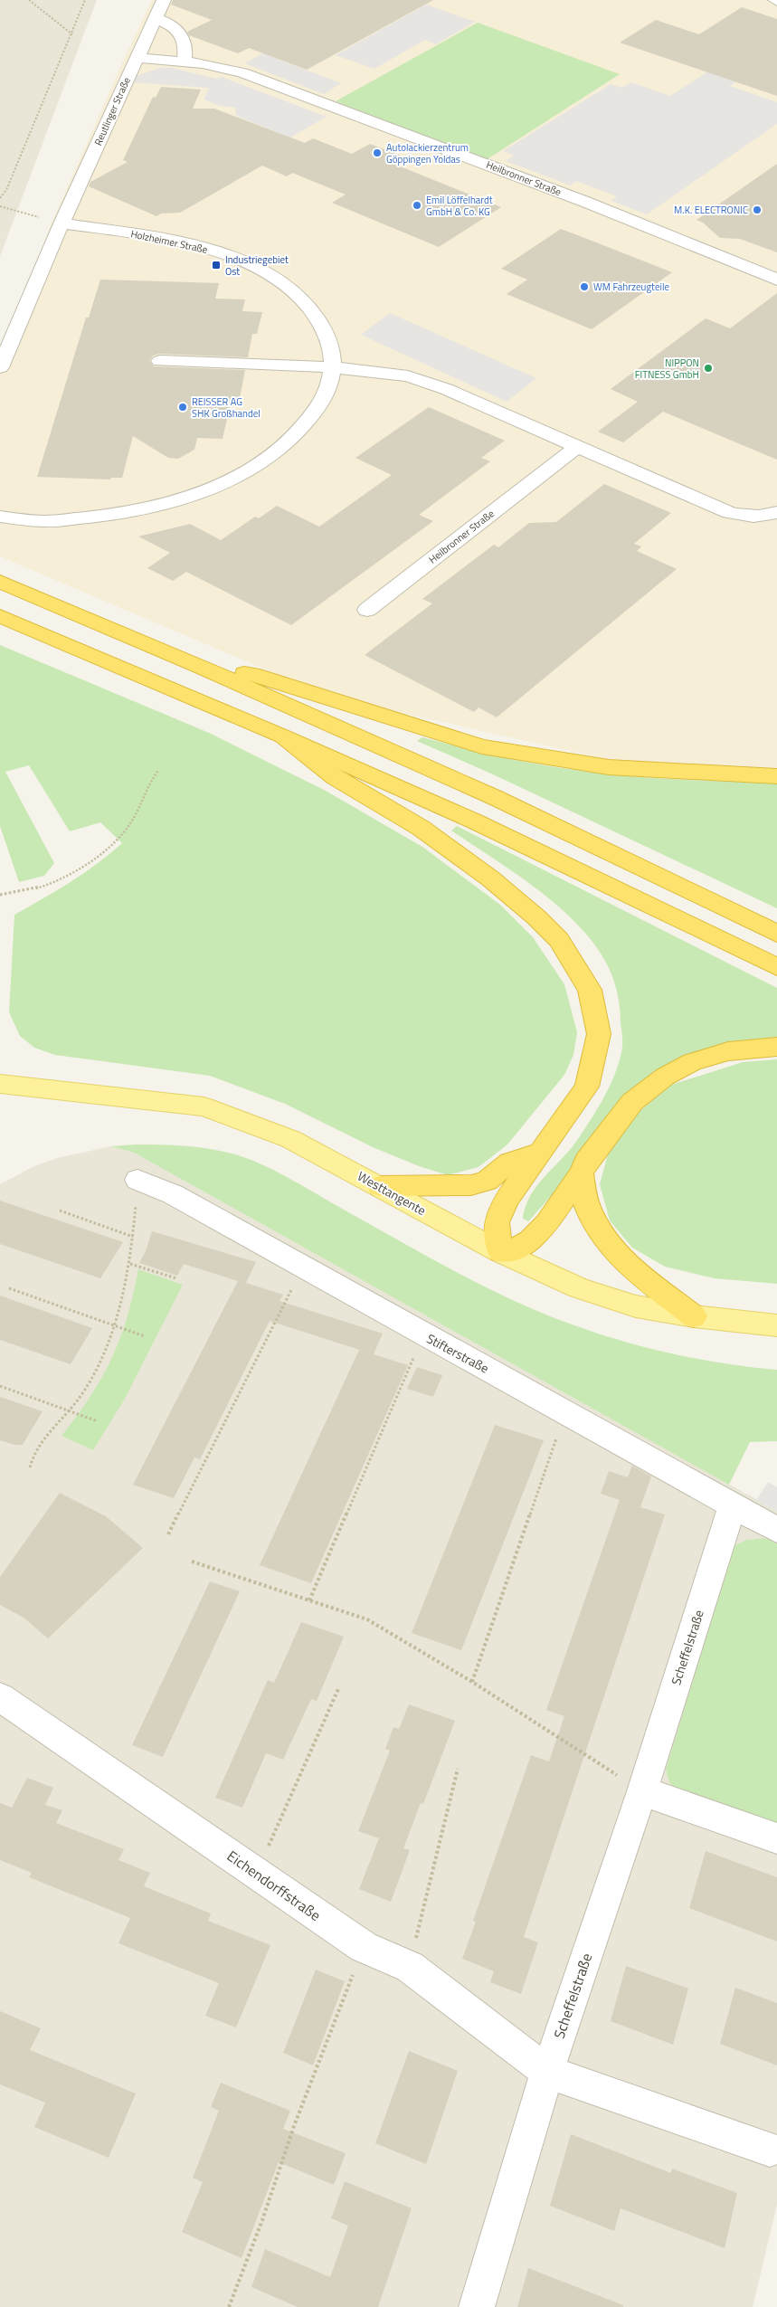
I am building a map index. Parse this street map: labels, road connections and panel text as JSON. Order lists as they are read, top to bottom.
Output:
{
  "streets": {
    "main road": ["Westtangente"],
    "street": [
      "Reutlinger Straße",
      "Heilbronner Straße",
      "Holzheimer Straße",
      "Stifterstraße",
      "Scheffelstraße",
      "Eichendorffstraße"
    ]
  },
  "crossings": [
    ["Reutlinger Straße", "Heilbronner Straße"],
    ["Reutlinger Straße", "Holzheimer Straße"],
    ["Stifterstraße", "Scheffelstraße"],
    ["Scheffelstraße", "Eichendorffstraße"]
  ],
  "places": {
    "other": [
      "Autolackierzentrum Göppingen Yoldas",
      "Emil Löffelhardt GmbH & Co. KG",
      "M.K. ELECTRONIC",
      "WM Fahrzeugteile",
      "NIPPON FITNESS GmbH",
      "REISSER AG SHK Großhandel"
    ],
    "transit": ["Industriegebiet Ost"]
  }
}
